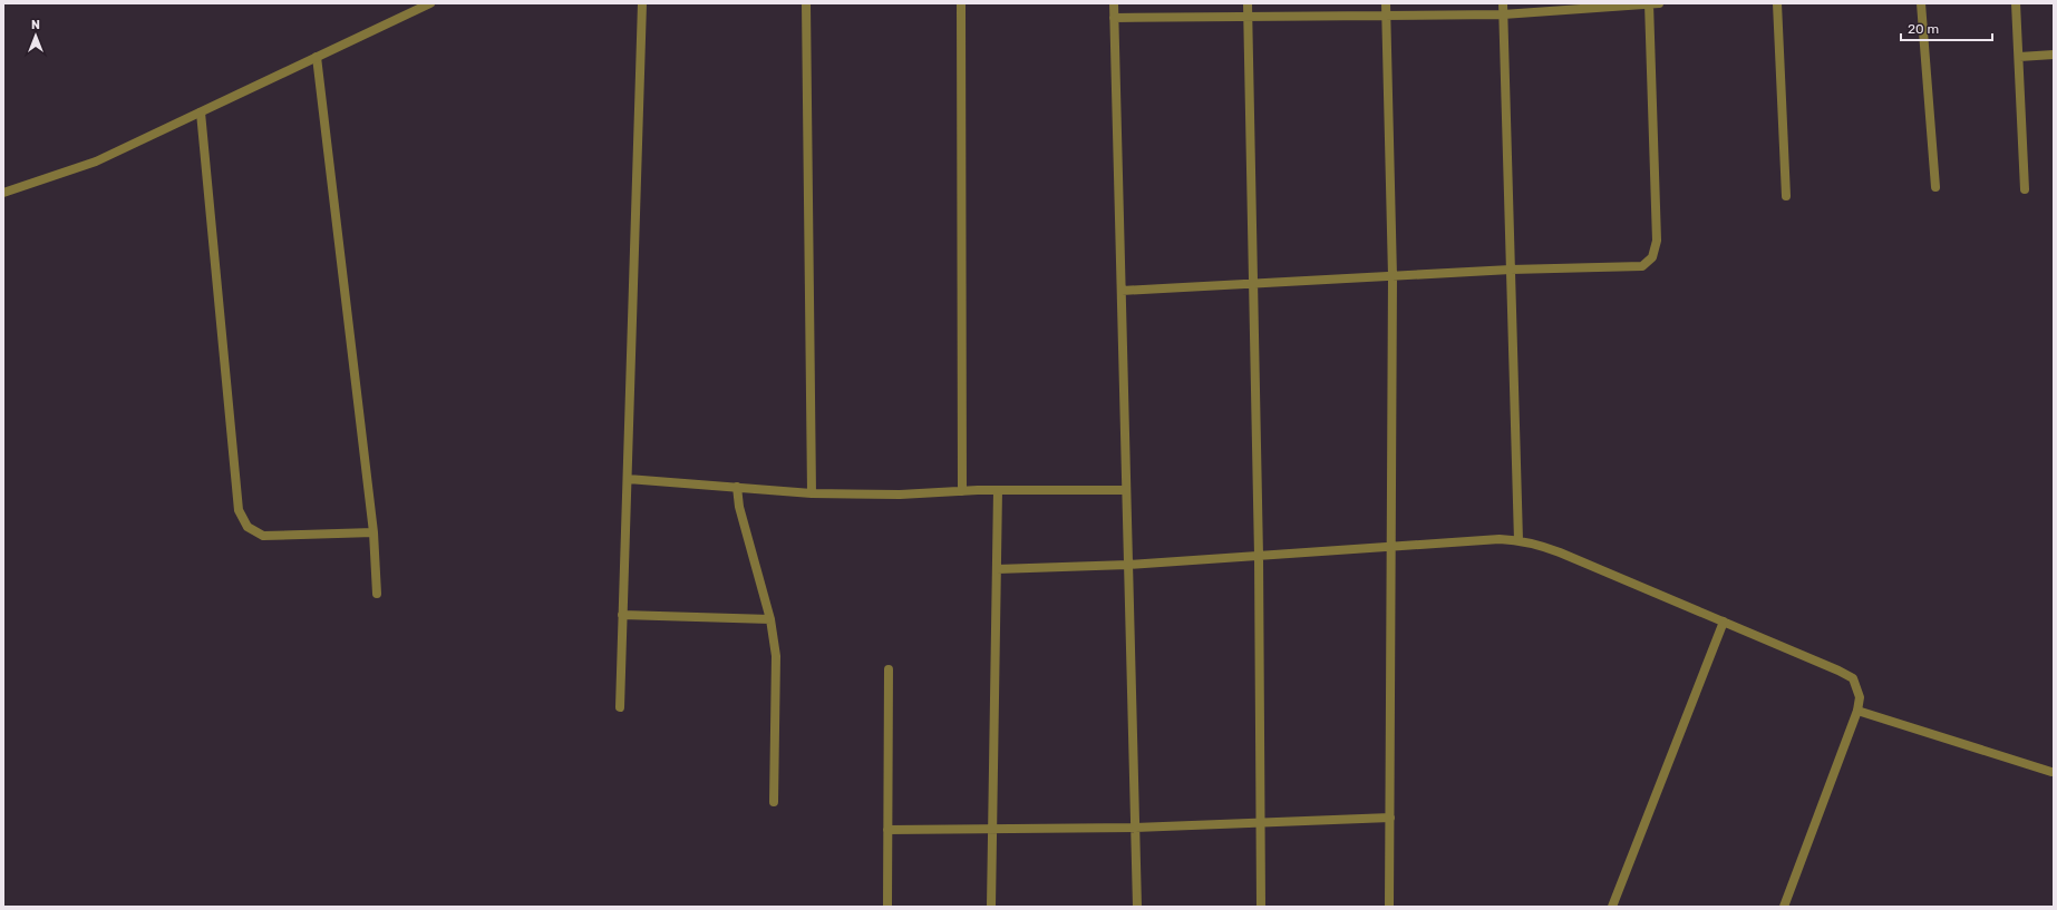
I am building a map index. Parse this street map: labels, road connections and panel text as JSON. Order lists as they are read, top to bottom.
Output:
{
  "scale_bar": "20 m",
  "north": "top"
}
